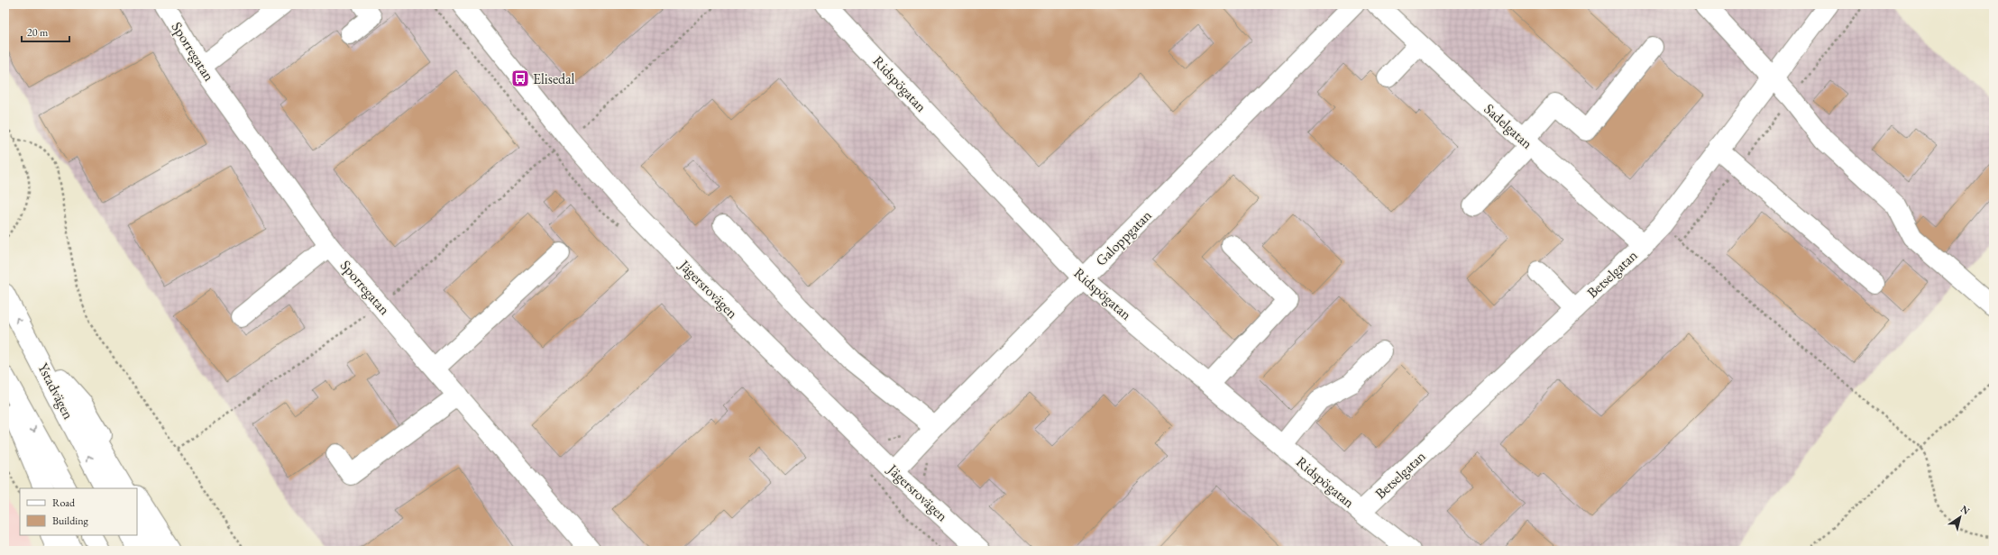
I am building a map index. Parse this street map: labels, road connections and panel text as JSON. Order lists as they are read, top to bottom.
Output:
{
  "streets": {
    "main road": [
      "Sporregatan",
      "Ridspögatan",
      "Sadelgatan",
      "Galoppgatan",
      "Betselgatan",
      "Jägersrovägen",
      "Ystadvägen"
    ]
  },
  "crossings": [
    ["Ridspögatan", "Galoppgatan"],
    ["Ridspögatan", "Betselgatan"],
    ["Sadelgatan", "Betselgatan"],
    ["Galoppgatan", "Jägersrovägen"]
  ],
  "places": {
    "bus stop": ["Elisedal"]
  },
  "legend": ["Road", "Building"],
  "scale_bar": "20 m",
  "north": "top right"
}
